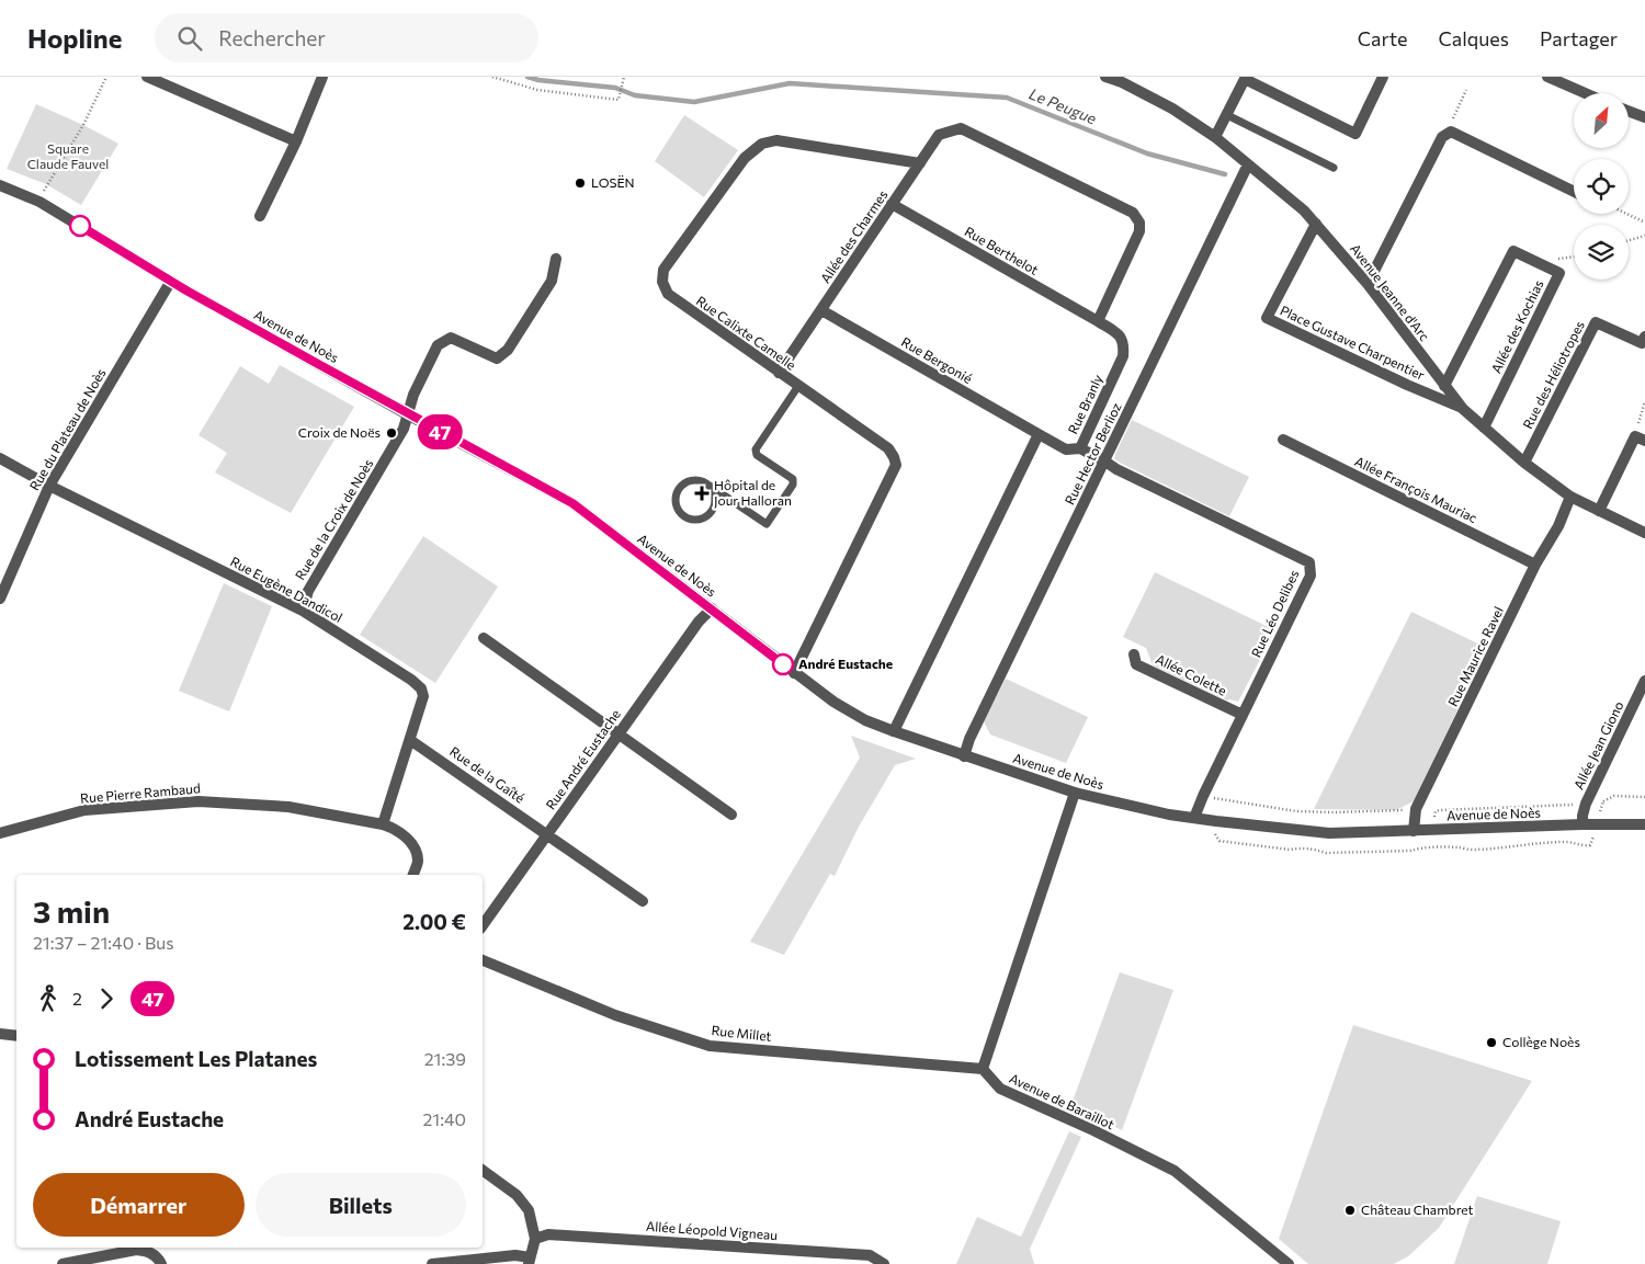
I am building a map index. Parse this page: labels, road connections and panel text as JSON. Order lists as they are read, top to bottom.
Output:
{
  "streets": {
    "street": [
      "Allée des Charmes",
      "Rue Berthelot",
      "Avenue Jeanne d'Arc",
      "Allée des Kochias",
      "Rue Calixte Camelle",
      "Avenue de Noès",
      "Place Gustave Charpentier",
      "Rue Bergonié",
      "Rue des Héliotropes",
      "Rue Branly",
      "Rue du Plateau de Noès",
      "Rue Hector Berlioz",
      "Allée François Mauriac",
      "Rue de la Croix de Noès",
      "Rue Eugène Dandicol",
      "Rue Léo Delibes",
      "Rue Maurice Ravel",
      "Allée Colette",
      "Allée Jean Giono",
      "Rue André Eustache",
      "Rue de la Gaîté",
      "Rue Pierre Rambaud",
      "Rue Millet",
      "Avenue de Baraillot",
      "Allée Léopold Vigneau"
    ]
  },
  "crossings": [
    ["Allée des Charmes", "Rue Berthelot"],
    ["Allée des Charmes", "Rue Calixte Camelle"],
    ["Allée des Charmes", "Rue Bergonié"],
    ["Allée des Charmes", "Rue Branly"],
    ["Rue Berthelot", "Rue Branly"],
    ["Avenue Jeanne d'Arc", "Allée des Kochias"],
    ["Avenue Jeanne d'Arc", "Place Gustave Charpentier"],
    ["Avenue Jeanne d'Arc", "Rue des Héliotropes"],
    ["Avenue Jeanne d'Arc", "Rue Hector Berlioz"],
    ["Avenue Jeanne d'Arc", "Rue Maurice Ravel"],
    ["Rue Calixte Camelle", "Avenue de Noès"],
    ["Avenue de Noès", "Rue du Plateau de Noès"],
    ["Avenue de Noès", "Rue Hector Berlioz"],
    ["Avenue de Noès", "Rue de la Croix de Noès"],
    ["Avenue de Noès", "Rue Léo Delibes"],
    ["Avenue de Noès", "Rue Maurice Ravel"],
    ["Avenue de Noès", "Allée Jean Giono"],
    ["Avenue de Noès", "Rue André Eustache"],
    ["Rue Bergonié", "Rue Branly"],
    ["Rue Branly", "Rue Léo Delibes"],
    ["Rue du Plateau de Noès", "Rue Eugène Dandicol"],
    ["Rue Hector Berlioz", "Rue Léo Delibes"],
    ["Allée François Mauriac", "Rue Maurice Ravel"],
    ["Rue de la Croix de Noès", "Rue Eugène Dandicol"],
    ["Rue Eugène Dandicol", "Rue de la Gaîté"],
    ["Rue Eugène Dandicol", "Rue Pierre Rambaud"],
    ["Rue Léo Delibes", "Allée Colette"],
    ["Rue André Eustache", "Rue de la Gaîté"],
    ["Rue Millet", "Avenue de Baraillot"]
  ],
  "water": ["Le Peugue"],
  "parks": ["Square Claude Fauvel"],
  "places": {
    "other": [
      "LOSËN",
      "Croix de Noës",
      "André Eustache",
      "Collège Noès",
      "Château Chambret"
    ],
    "health": ["Hôpital de Jour Halloran"]
  },
  "lines": ["bus line 47"],
  "north": "top right",
  "page": {
    "header": "Hopline",
    "search": "Rechercher",
    "nav": ["Carte", "Calques", "Partager"],
    "on_map": "47",
    "heading": ["3 min", "21:37 – 21:40 · Bus", "2.00 €"],
    "legs": ["2", "47"],
    "list": [
      {
        "name": "Lotissement Les Platanes",
        "value": "21:39"
      },
      {
        "name": "André Eustache",
        "value": "21:40"
      }
    ],
    "buttons": ["Démarrer", "Billets"]
  }
}
